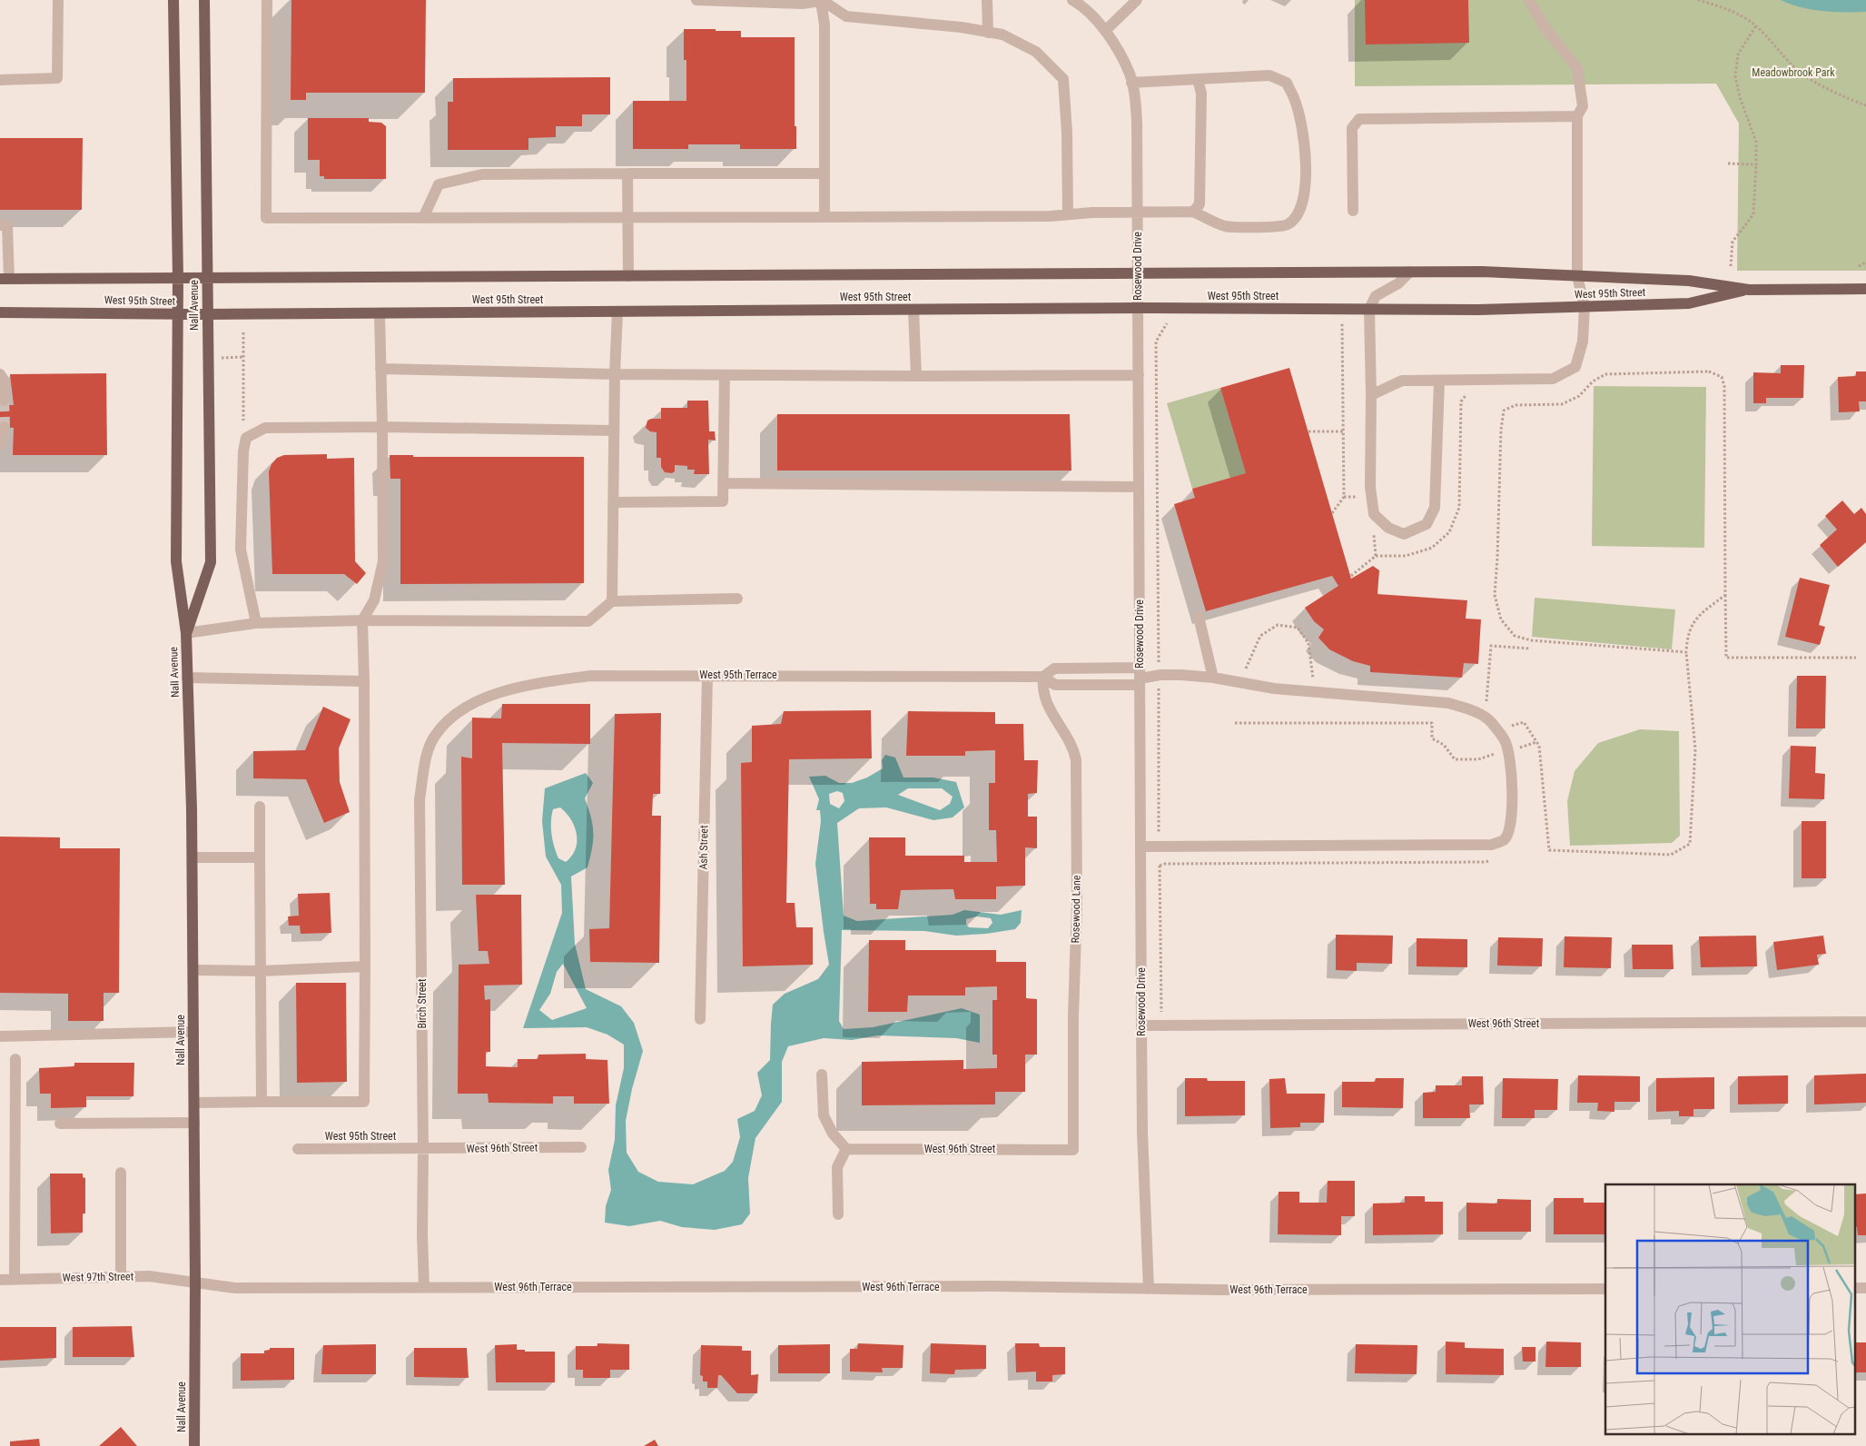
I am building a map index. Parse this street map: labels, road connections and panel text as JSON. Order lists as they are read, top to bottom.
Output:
{
  "streets": {
    "main road": ["West 95th Street", "Nall Avenue"],
    "street": [
      "Rosewood Drive",
      "West 95th Terrace",
      "Ash Street",
      "Rosewood Lane",
      "Birch Street",
      "West 96th Street",
      "West 97th Street",
      "West 96th Terrace"
    ]
  },
  "crossings": [
    ["Rosewood Drive", "West 95th Street"],
    ["Rosewood Drive", "West 95th Terrace"],
    ["Rosewood Drive", "West 96th Street"],
    ["Rosewood Drive", "West 96th Terrace"],
    ["West 95th Street", "Nall Avenue"],
    ["West 95th Street", "Birch Street"],
    ["West 95th Street", "West 96th Street"],
    ["Nall Avenue", "West 97th Street"],
    ["Nall Avenue", "West 96th Terrace"],
    ["West 95th Terrace", "Ash Street"],
    ["West 95th Terrace", "Rosewood Lane"],
    ["West 95th Terrace", "Birch Street"],
    ["Rosewood Lane", "West 96th Street"],
    ["Birch Street", "West 96th Street"],
    ["Birch Street", "West 96th Terrace"],
    ["West 97th Street", "West 96th Terrace"]
  ],
  "parks": ["Meadowbrook Park"]
}
